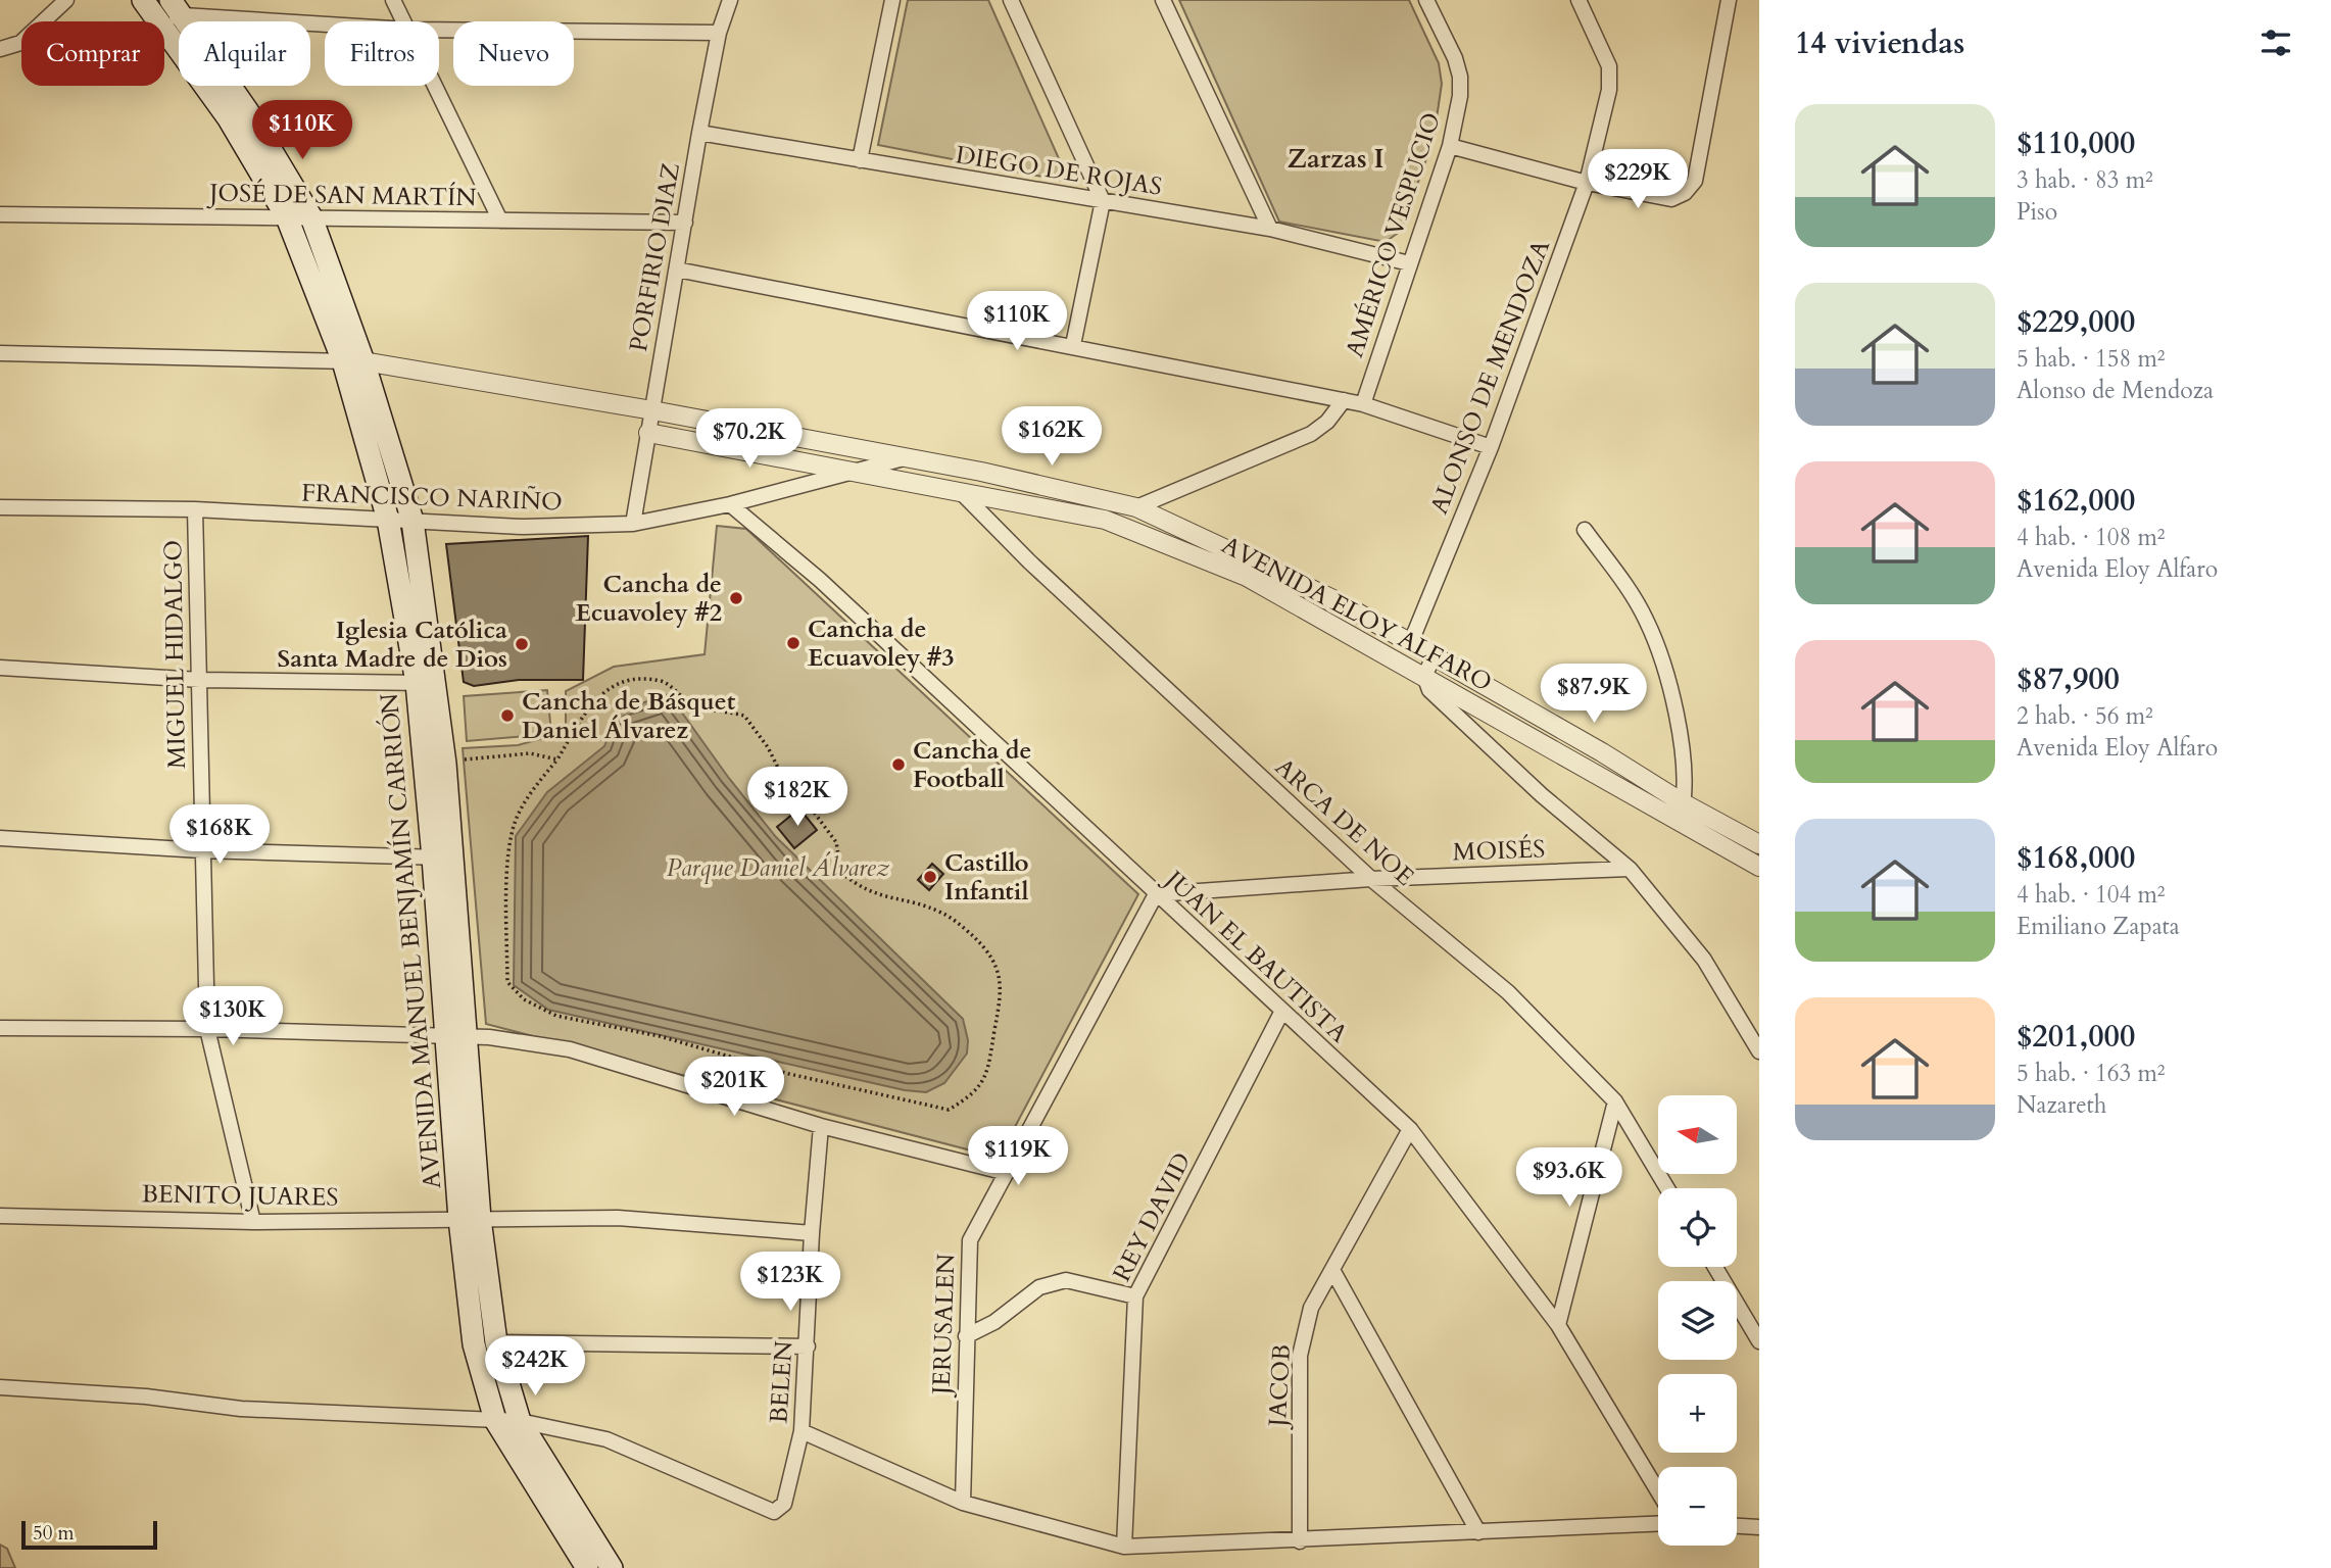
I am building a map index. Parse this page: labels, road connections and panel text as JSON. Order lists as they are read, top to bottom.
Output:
{
  "streets": {
    "main road": ["AVENIDA MANUEL BENJAMÍN CARRIÓN"],
    "street": [
      "DIEGO DE ROJAS",
      "JOSÉ DE SAN MARTÍN",
      "AMÉRICO VESPUCIO",
      "PORFIRIO DIAZ",
      "ALONSO DE MENDOZA",
      "FRANCISCO NARIÑO",
      "AVENIDA ELOY ALFARO",
      "MIGUEL HIDALGO",
      "ARCA DE NOE",
      "MOISÉS",
      "JUAN EL BAUTISTA",
      "BENITO JUARES",
      "REY DAVID",
      "JERUSALEN",
      "BELEN",
      "JACOB"
    ]
  },
  "crossings": [
    ["DIEGO DE ROJAS", "AMÉRICO VESPUCIO"],
    ["DIEGO DE ROJAS", "PORFIRIO DIAZ"],
    ["JOSÉ DE SAN MARTÍN", "PORFIRIO DIAZ"],
    ["JOSÉ DE SAN MARTÍN", "AVENIDA MANUEL BENJAMÍN CARRIÓN"],
    ["PORFIRIO DIAZ", "FRANCISCO NARIÑO"],
    ["PORFIRIO DIAZ", "AVENIDA ELOY ALFARO"],
    ["ALONSO DE MENDOZA", "AVENIDA ELOY ALFARO"],
    ["FRANCISCO NARIÑO", "AVENIDA ELOY ALFARO"],
    ["FRANCISCO NARIÑO", "MIGUEL HIDALGO"],
    ["FRANCISCO NARIÑO", "AVENIDA MANUEL BENJAMÍN CARRIÓN"],
    ["FRANCISCO NARIÑO", "JUAN EL BAUTISTA"],
    ["AVENIDA ELOY ALFARO", "ARCA DE NOE"],
    ["AVENIDA ELOY ALFARO", "AVENIDA MANUEL BENJAMÍN CARRIÓN"],
    ["MIGUEL HIDALGO", "BENITO JUARES"],
    ["ARCA DE NOE", "MOISÉS"],
    ["MOISÉS", "JUAN EL BAUTISTA"],
    ["MOISÉS", "JERUSALEN"],
    ["AVENIDA MANUEL BENJAMÍN CARRIÓN", "BENITO JUARES"],
    ["AVENIDA MANUEL BENJAMÍN CARRIÓN", "BELEN"],
    ["JUAN EL BAUTISTA", "REY DAVID"],
    ["JUAN EL BAUTISTA", "JERUSALEN"],
    ["JUAN EL BAUTISTA", "JACOB"],
    ["BENITO JUARES", "BELEN"]
  ],
  "districts": ["Zarzas I"],
  "parks": ["Parque Daniel Álvarez"],
  "places": [
    "Cancha de Ecuavoley #2",
    "Cancha de Ecuavoley #3",
    "Iglesia Católica Santa Madre de Dios",
    "Cancha de Básquet Daniel Álvarez",
    "Cancha de Football",
    "Castillo Infantil"
  ],
  "scale_bar": "50 m",
  "north": "left",
  "page": {
    "heading": "14 viviendas",
    "chip": [
      "Comprar",
      "Alquilar",
      "Filtros",
      "Nuevo"
    ],
    "list": [
      {
        "name": "$110,000",
        "note": "3 hab. · 83 m² · Piso"
      },
      {
        "name": "$229,000",
        "note": "5 hab. · 158 m² · Alonso de Mendoza"
      },
      {
        "name": "$162,000",
        "note": "4 hab. · 108 m² · Avenida Eloy Alfaro"
      },
      {
        "name": "$87,900",
        "note": "2 hab. · 56 m² · Avenida Eloy Alfaro"
      },
      {
        "name": "$168,000",
        "note": "4 hab. · 104 m² · Emiliano Zapata"
      },
      {
        "name": "$201,000",
        "note": "5 hab. · 163 m² · Nazareth"
      }
    ],
    "price": [
      "$110K",
      "$229K",
      "$110K",
      "$162K",
      "$70.2K",
      "$87.9K",
      "$182K",
      "$168K",
      "$130K",
      "$201K",
      "$119K",
      "$93.6K",
      "$123K",
      "$242K"
    ],
    "map_buttons": ["+", "−"],
    "scale": "50 m"
  }
}
